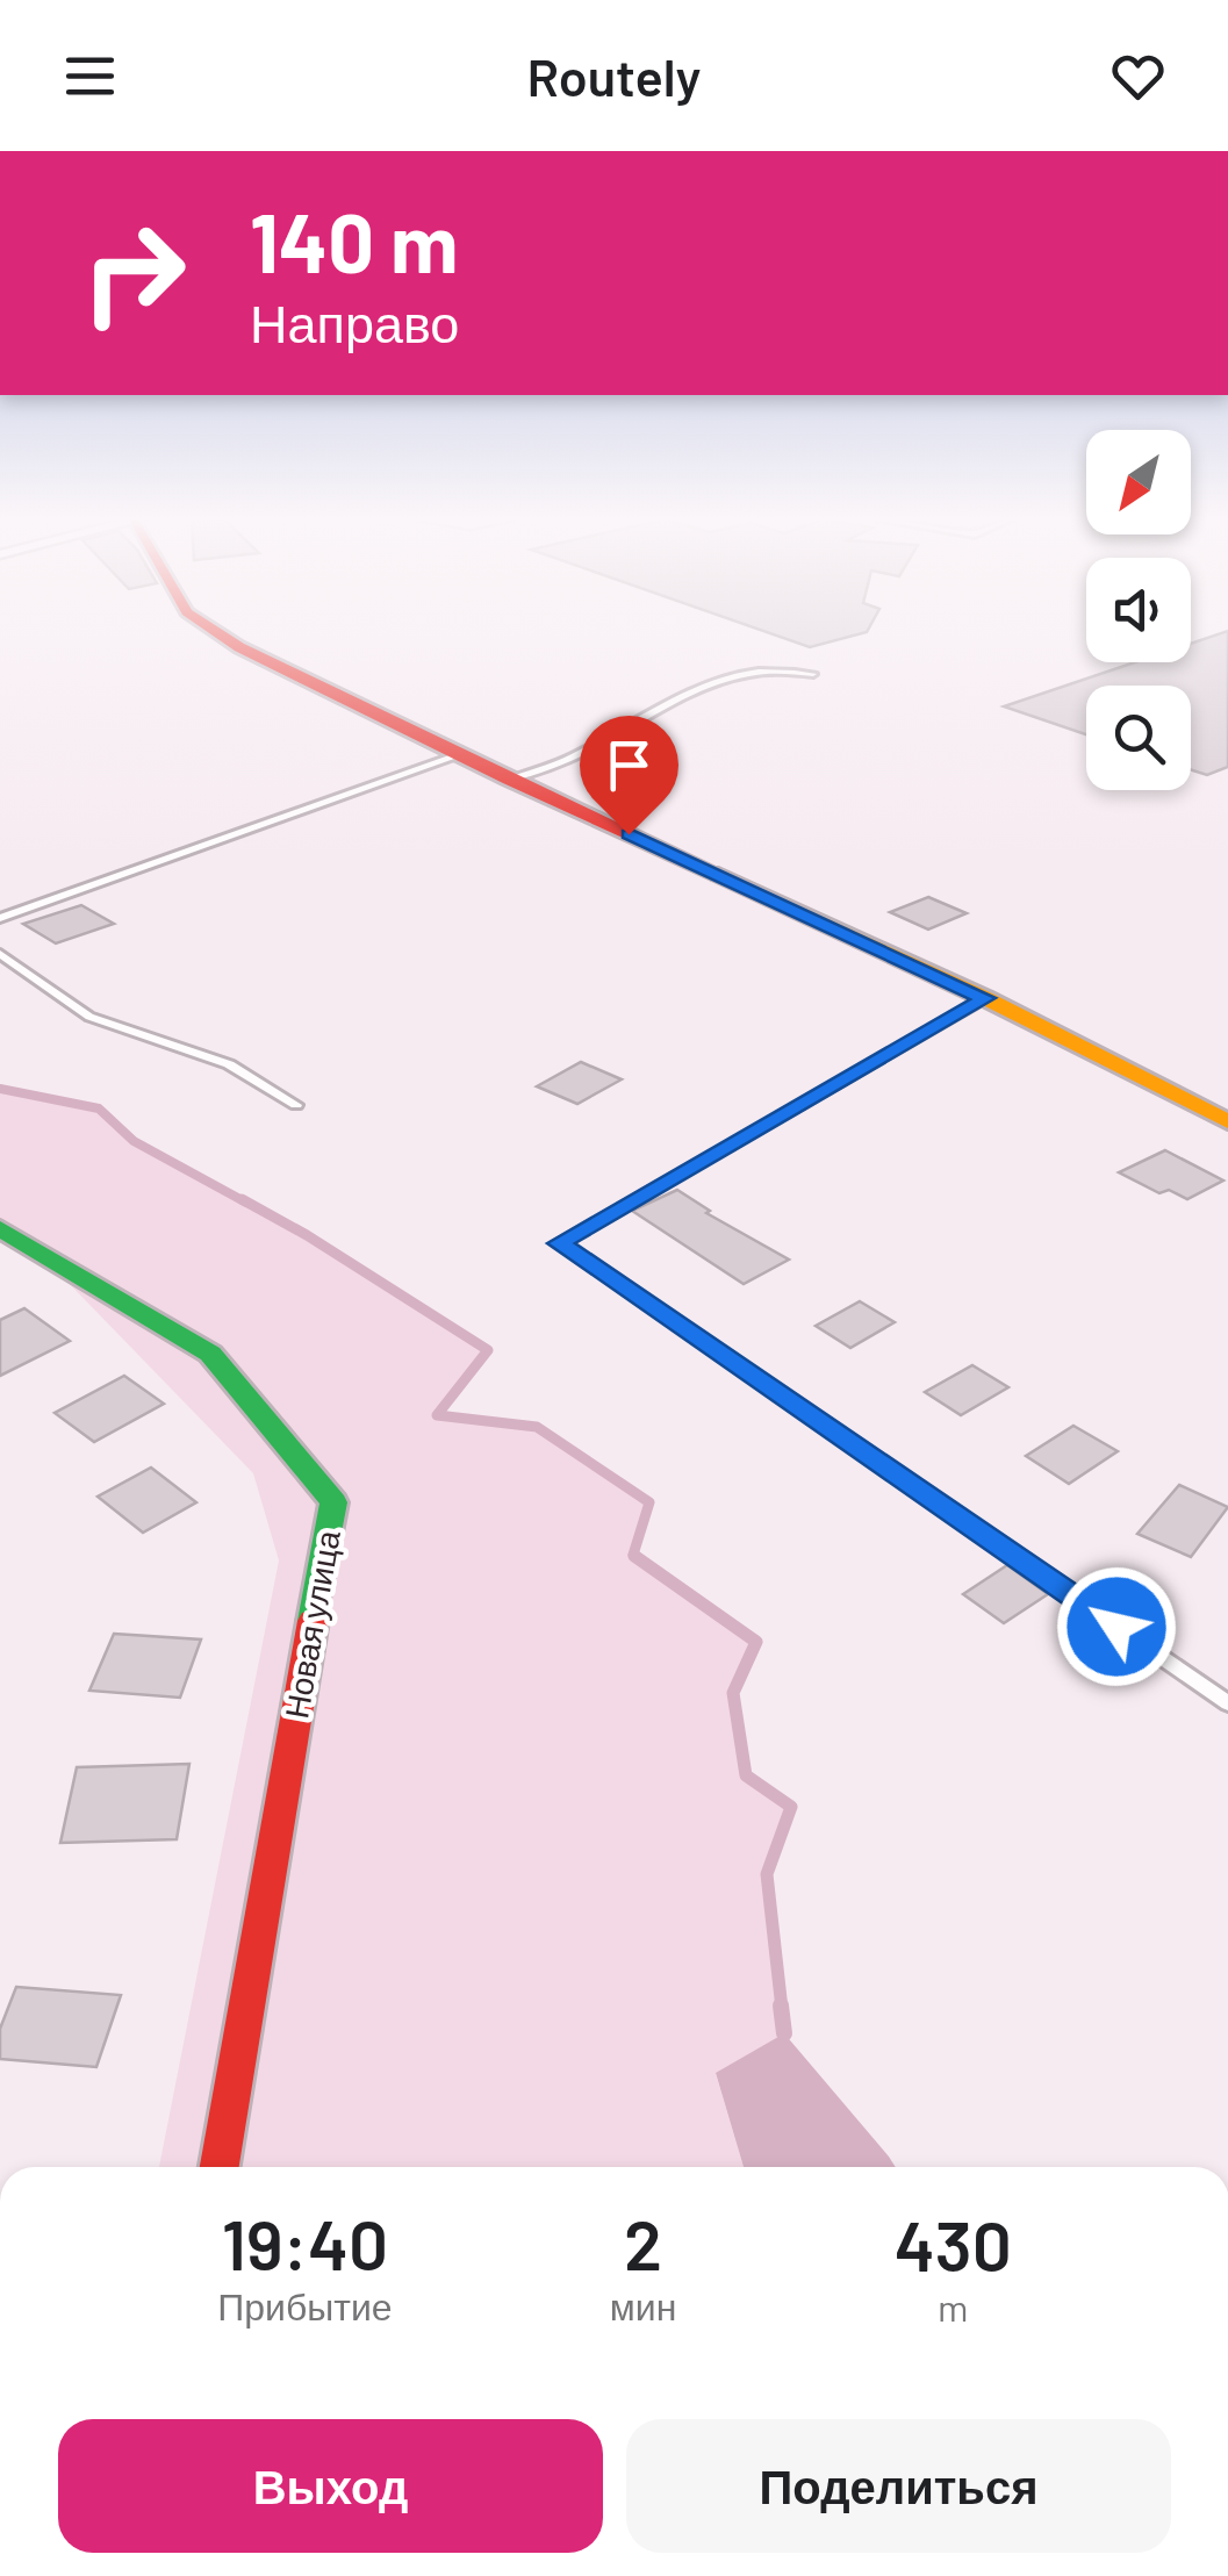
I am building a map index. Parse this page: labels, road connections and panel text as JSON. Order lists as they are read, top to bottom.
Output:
{
  "streets": {
    "street": ["Новая улица"]
  },
  "north": "bottom left",
  "page": {
    "header": "Routely",
    "turn": ["140 m", "Направо"],
    "eta": [
      "19:40",
      "Прибытие",
      "2",
      "мин",
      "430",
      "m"
    ],
    "buttons": ["Выход", "Поделиться"]
  }
}
